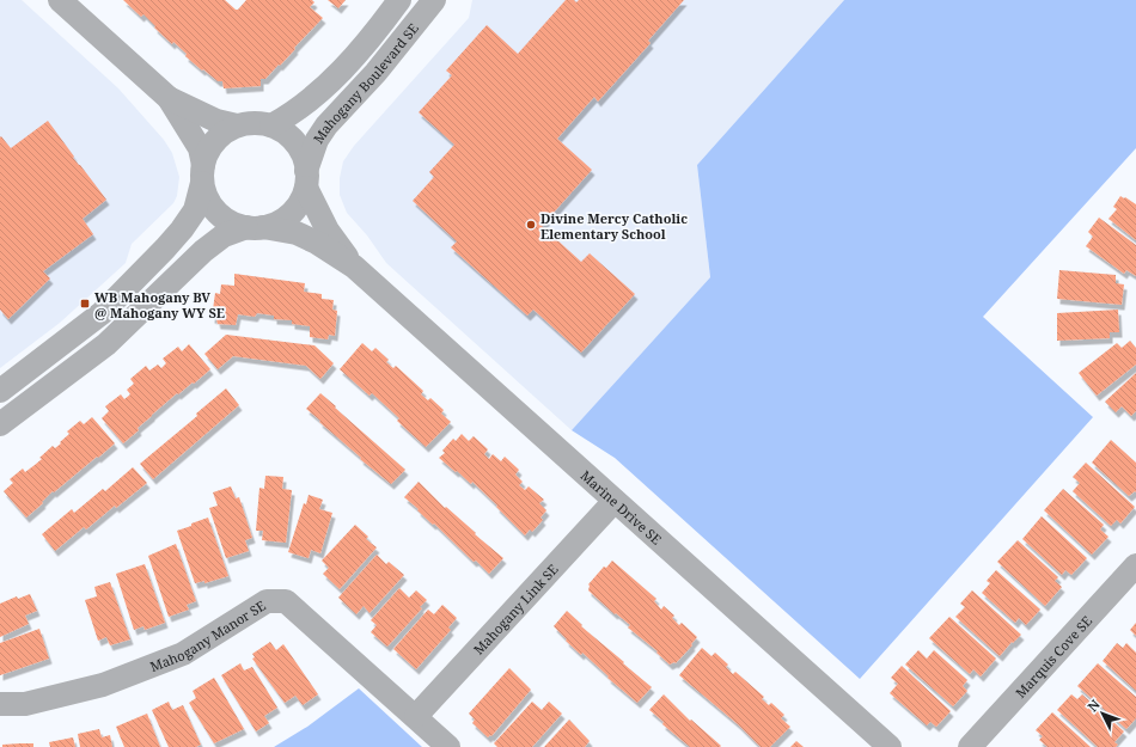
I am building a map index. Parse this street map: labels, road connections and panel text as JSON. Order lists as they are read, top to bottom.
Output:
{
  "streets": {
    "street": [
      "Mahogany Boulevard SE",
      "Marine Drive SE",
      "Mahogany Link SE",
      "Mahogany Manor SE",
      "Marquis Cove SE"
    ]
  },
  "crossings": [
    ["Mahogany Boulevard SE", "Marine Drive SE"],
    ["Marine Drive SE", "Mahogany Link SE"],
    ["Mahogany Link SE", "Mahogany Manor SE"]
  ],
  "places": {
    "other": ["Divine Mercy Catholic Elementary School"],
    "transit": ["WB Mahogany BV @ Mahogany WY SE"]
  },
  "north": "top left"
}
